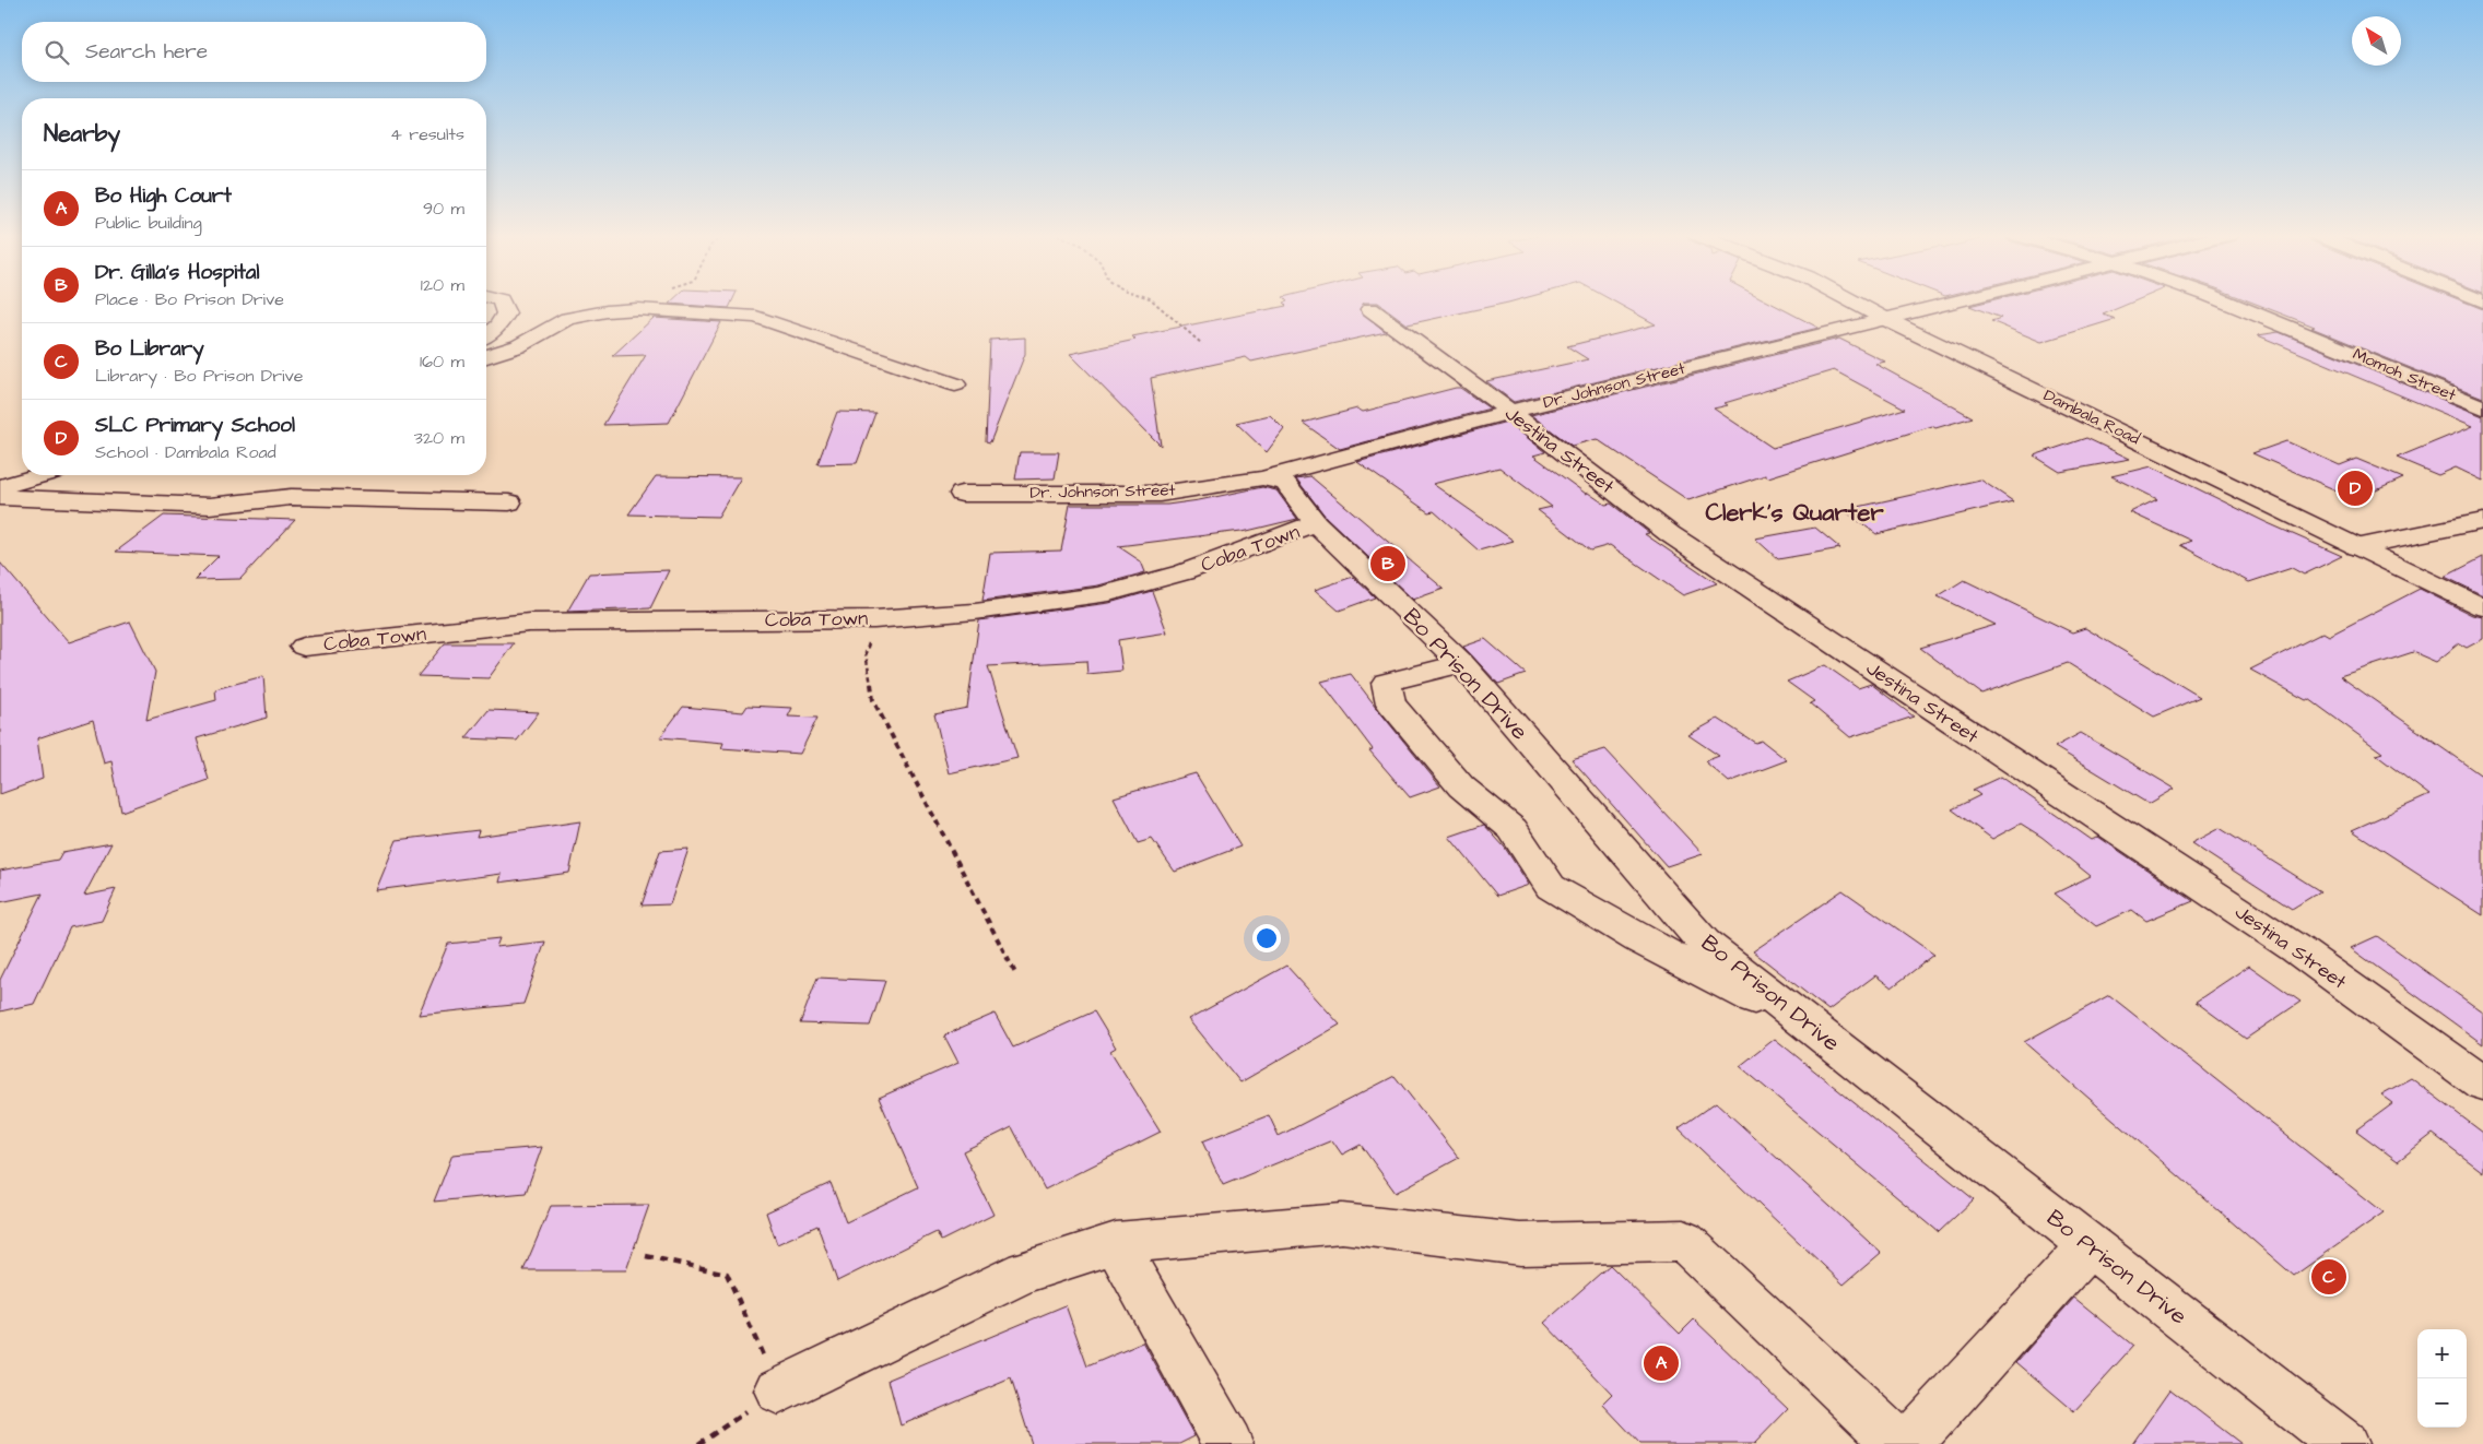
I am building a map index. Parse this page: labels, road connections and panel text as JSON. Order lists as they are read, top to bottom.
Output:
{
  "streets": {
    "street": [
      "Momoh Street",
      "Dr. Johnson Street",
      "Dambala Road",
      "Jestina Street",
      "Coba Town",
      "Bo Prison Drive"
    ]
  },
  "crossings": [
    ["Dr. Johnson Street", "Dambala Road"],
    ["Dr. Johnson Street", "Jestina Street"],
    ["Dr. Johnson Street", "Bo Prison Drive"],
    ["Coba Town", "Bo Prison Drive"]
  ],
  "districts": ["Clerk's Quarter"],
  "north": "top left",
  "page": {
    "search": "Search here",
    "heading": ["Nearby", "4 results"],
    "list": [
      {
        "mark": "A",
        "name": "Bo High Court",
        "note": "Public building",
        "value": "90 m"
      },
      {
        "mark": "B",
        "name": "Dr. Gilla's Hospital",
        "note": "Place · Bo Prison Drive",
        "value": "120 m"
      },
      {
        "mark": "C",
        "name": "Bo Library",
        "note": "Library · Bo Prison Drive",
        "value": "160 m"
      },
      {
        "mark": "D",
        "name": "SLC Primary School",
        "note": "School · Dambala Road",
        "value": "320 m"
      }
    ],
    "pins": [
      "D",
      "B",
      "C",
      "A"
    ],
    "map_buttons": ["+", "−"]
  }
}
